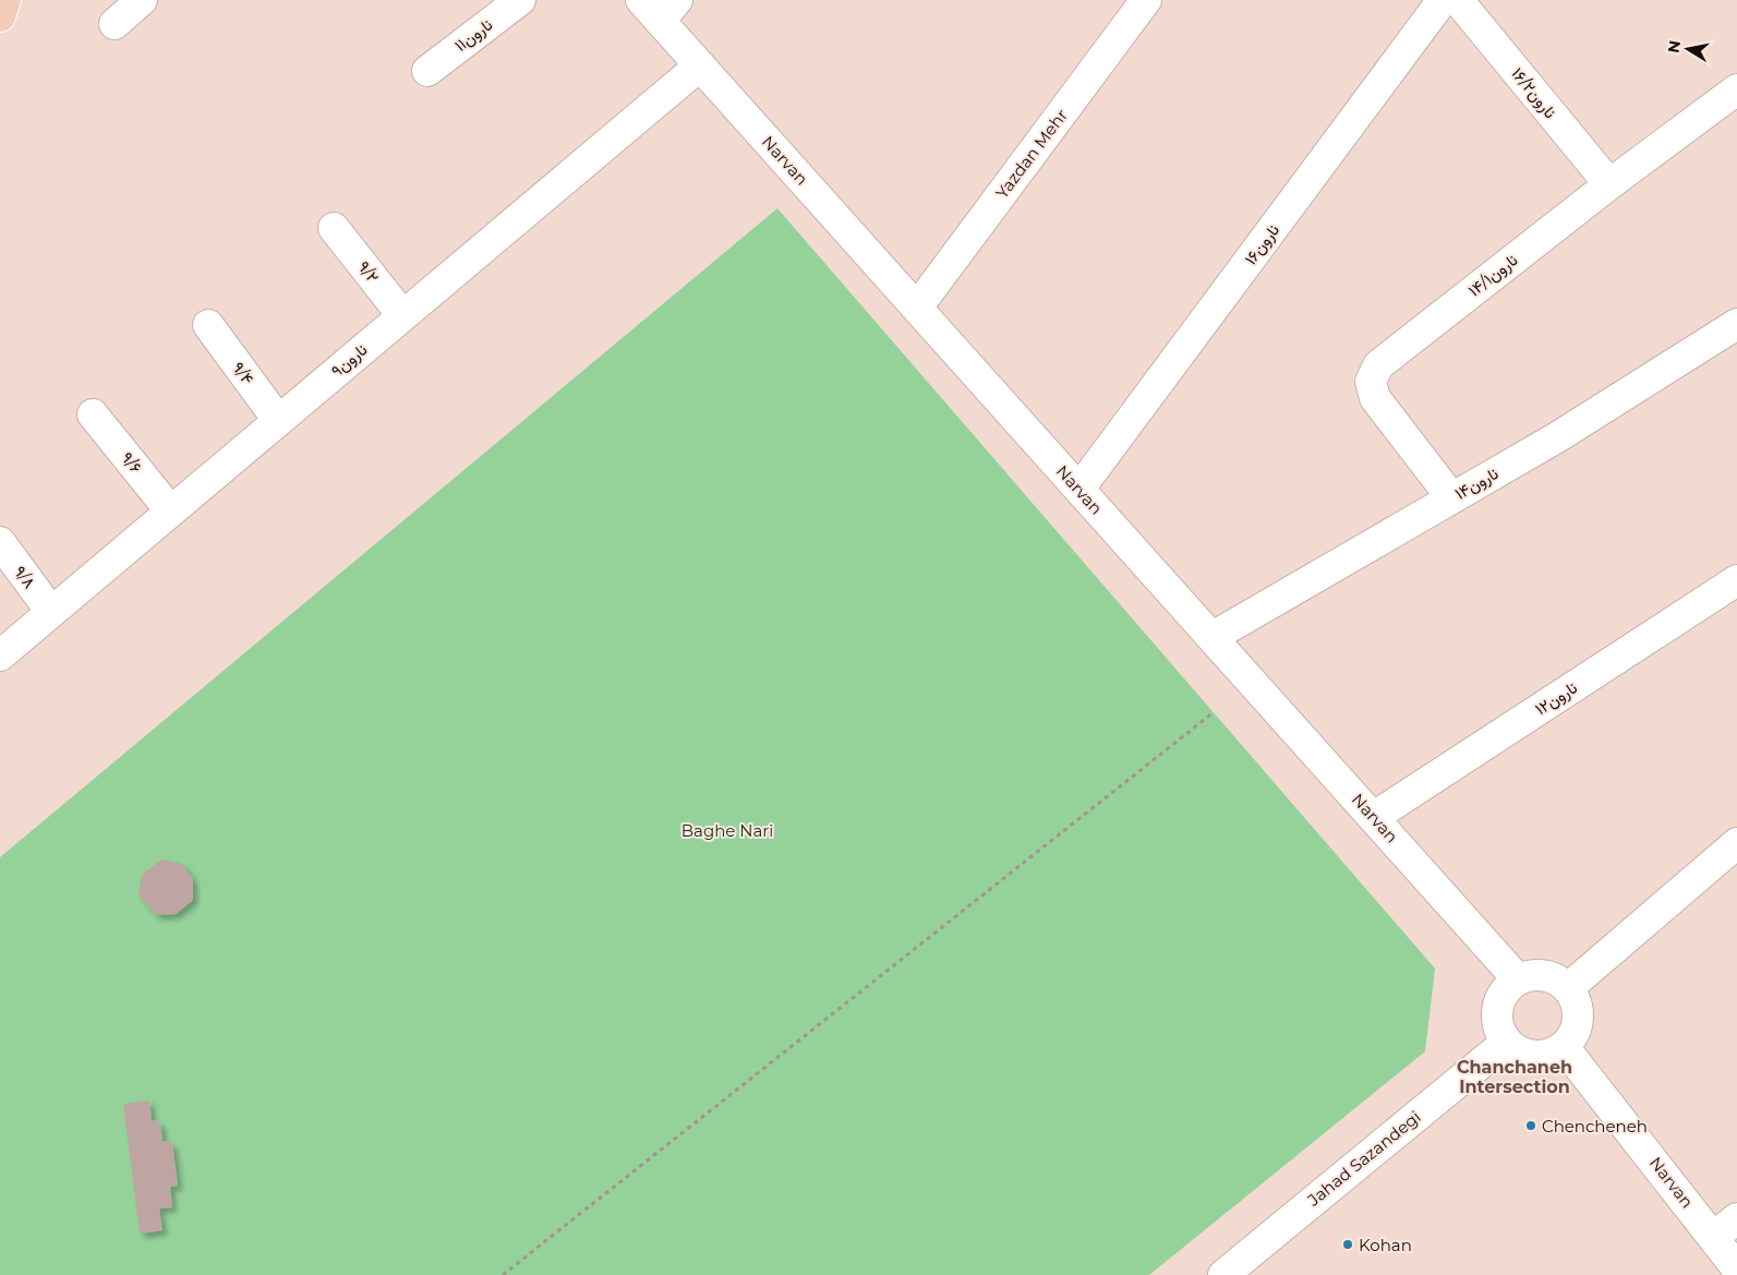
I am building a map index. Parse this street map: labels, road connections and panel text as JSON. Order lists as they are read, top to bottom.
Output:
{
  "streets": {
    "street": [
      "نارون۱۱",
      "۱۶/۲نارون",
      "Yazdan Mehr",
      "Narvan",
      "نارون۱۶",
      "۹/۲",
      "۱۴/۱نارون",
      "نارون۹",
      "۹/۴",
      "۹/۶",
      "نارون۱۴",
      "۹/۸",
      "نارون۱۲",
      "Jahad Sazandegi"
    ]
  },
  "crossings": [
    ["۱۶/۲نارون", "۱۴/۱نارون"],
    ["Yazdan Mehr", "Narvan"],
    ["Narvan", "نارون۱۶"],
    ["Narvan", "نارون۹"],
    ["Narvan", "نارون۱۴"],
    ["Narvan", "نارون۱۲"],
    ["Narvan", "Jahad Sazandegi"],
    ["۹/۲", "نارون۹"],
    ["۱۴/۱نارون", "نارون۱۴"],
    ["نارون۹", "۹/۴"],
    ["نارون۹", "۹/۶"],
    ["نارون۹", "۹/۸"]
  ],
  "districts": ["Chanchaneh Intersection"],
  "parks": ["Baghe Nari"],
  "places": ["Chencheneh", "Kohan"],
  "north": "left"
}
